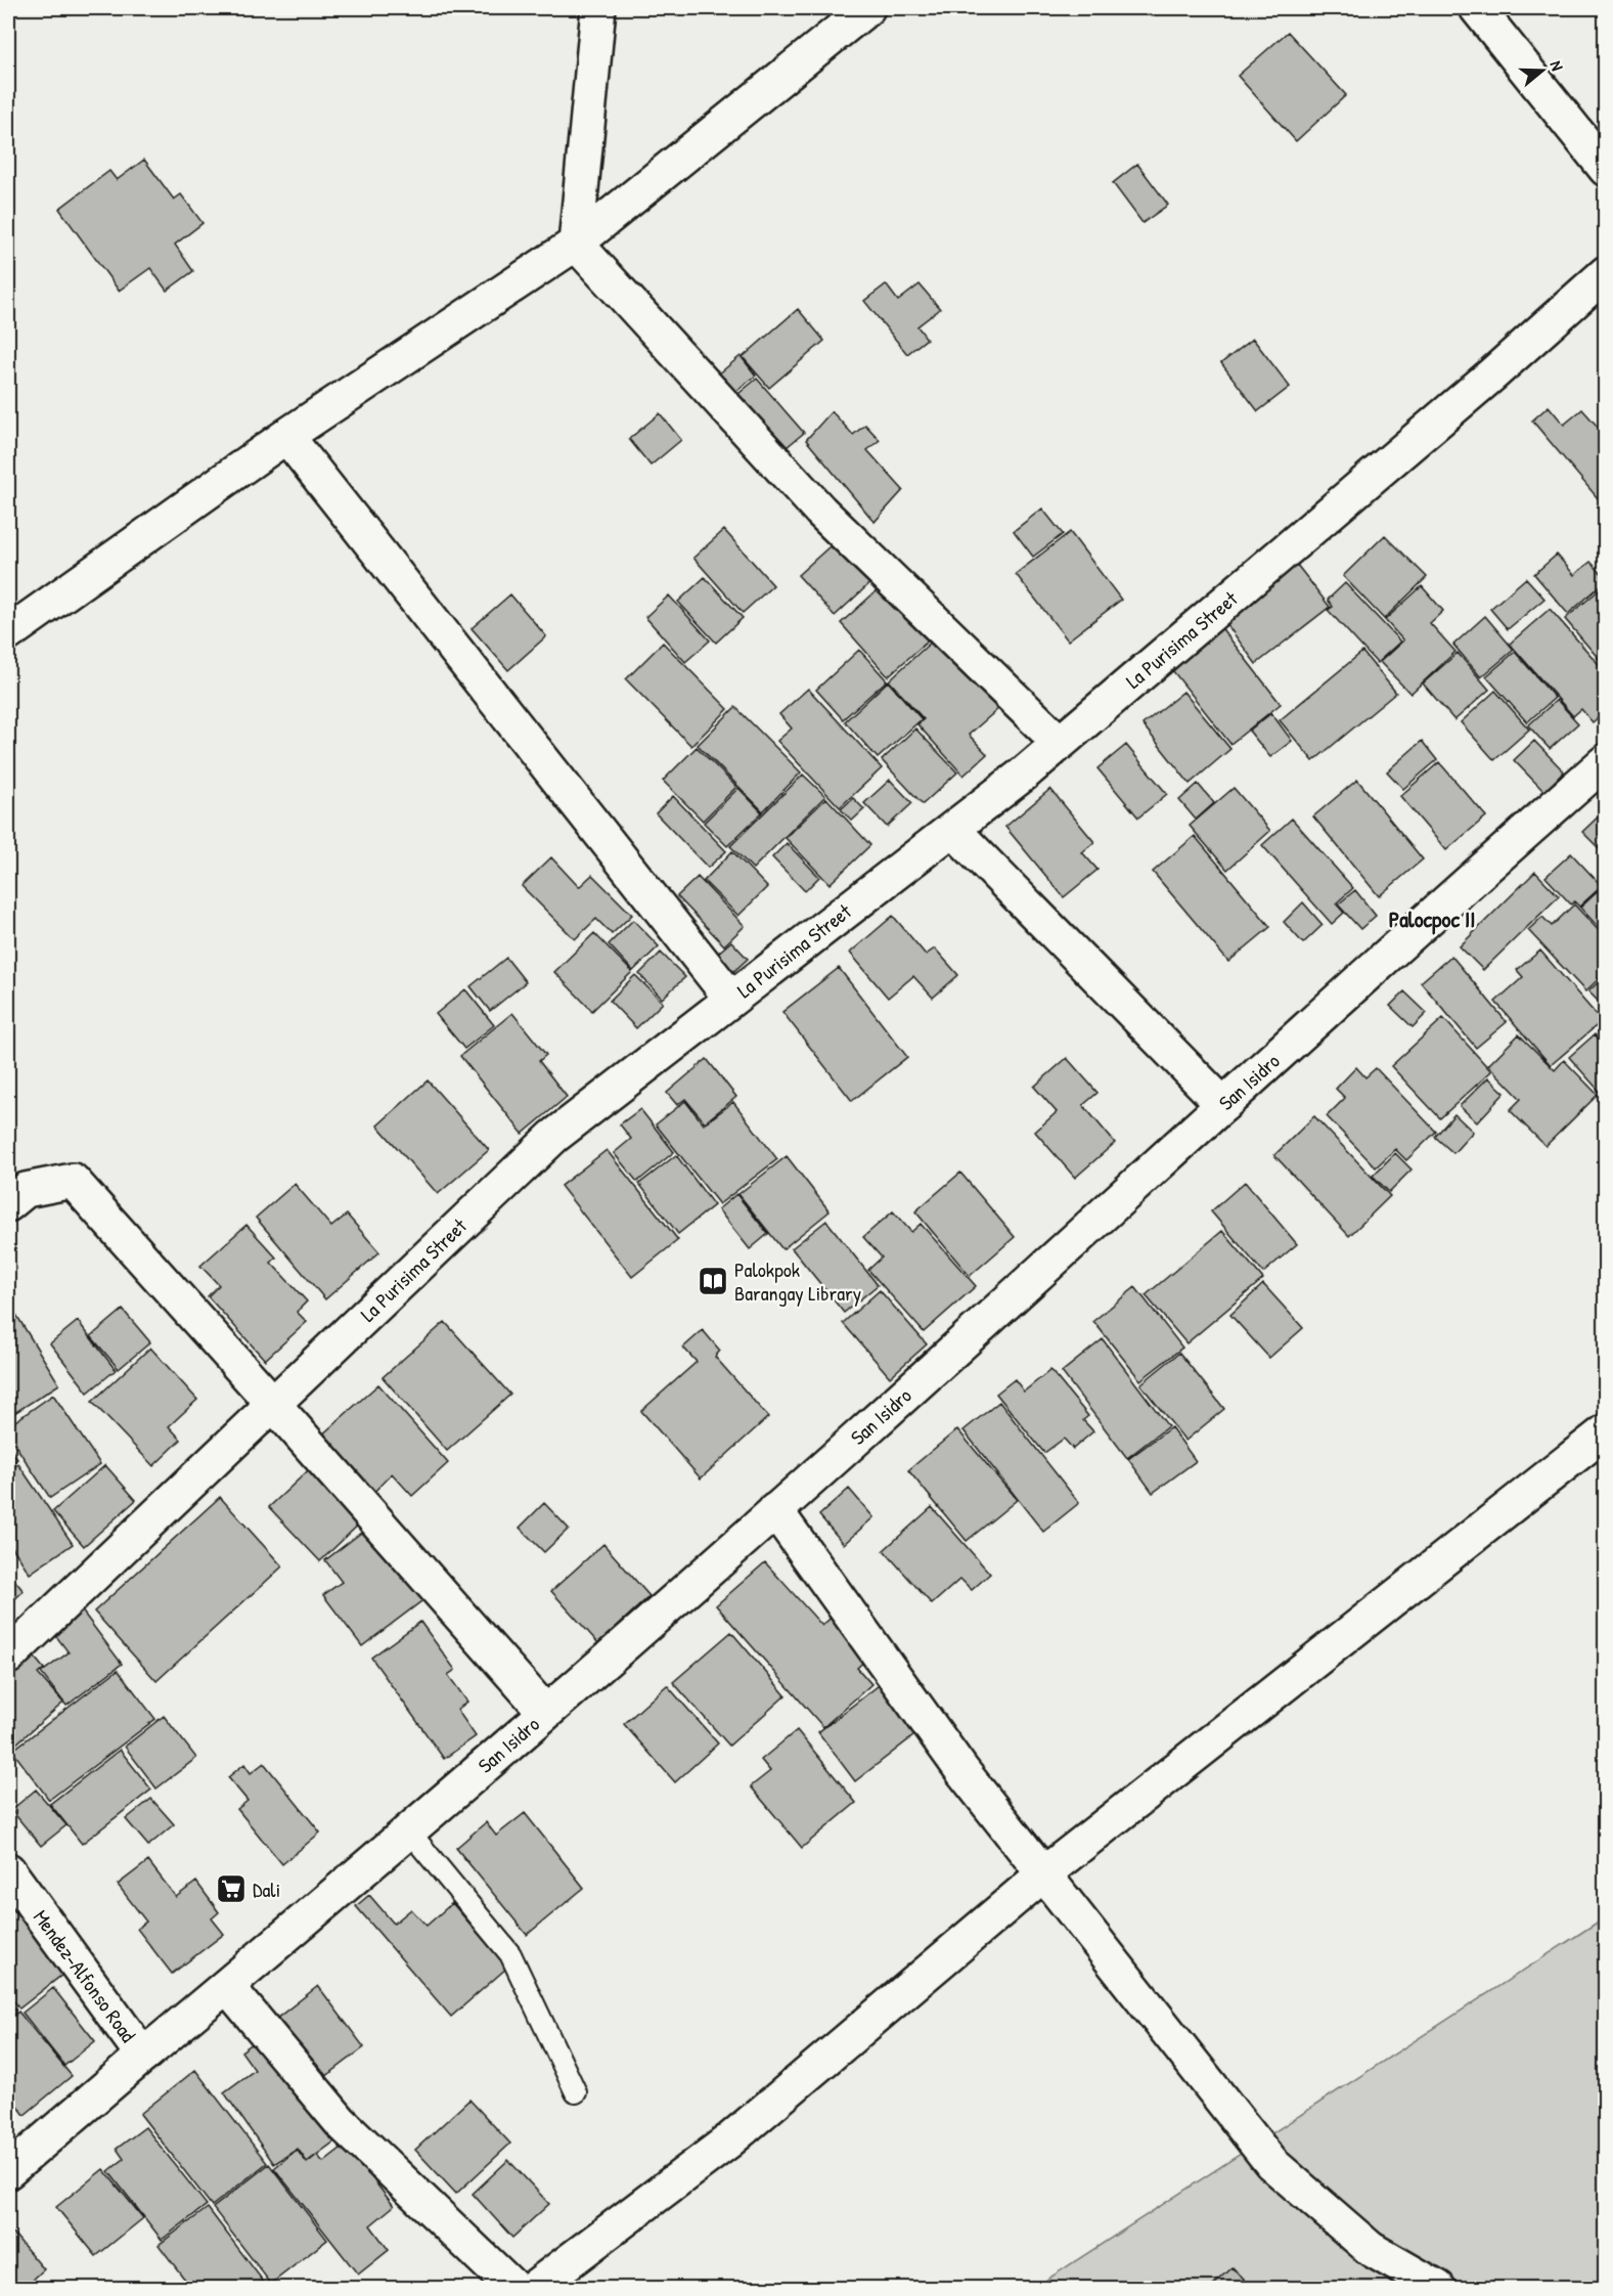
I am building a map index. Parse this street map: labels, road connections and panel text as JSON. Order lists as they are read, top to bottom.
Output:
{
  "streets": {
    "street": ["La Purisima Street", "San Isidro", "Mendez-Alfonso Road"]
  },
  "crossings": [
    ["San Isidro", "Mendez-Alfonso Road"]
  ],
  "districts": ["Palocpoc II"],
  "places": {
    "library": ["Palokpok Barangay Library"],
    "supermarket": ["Dali"]
  },
  "north": "right"
}
